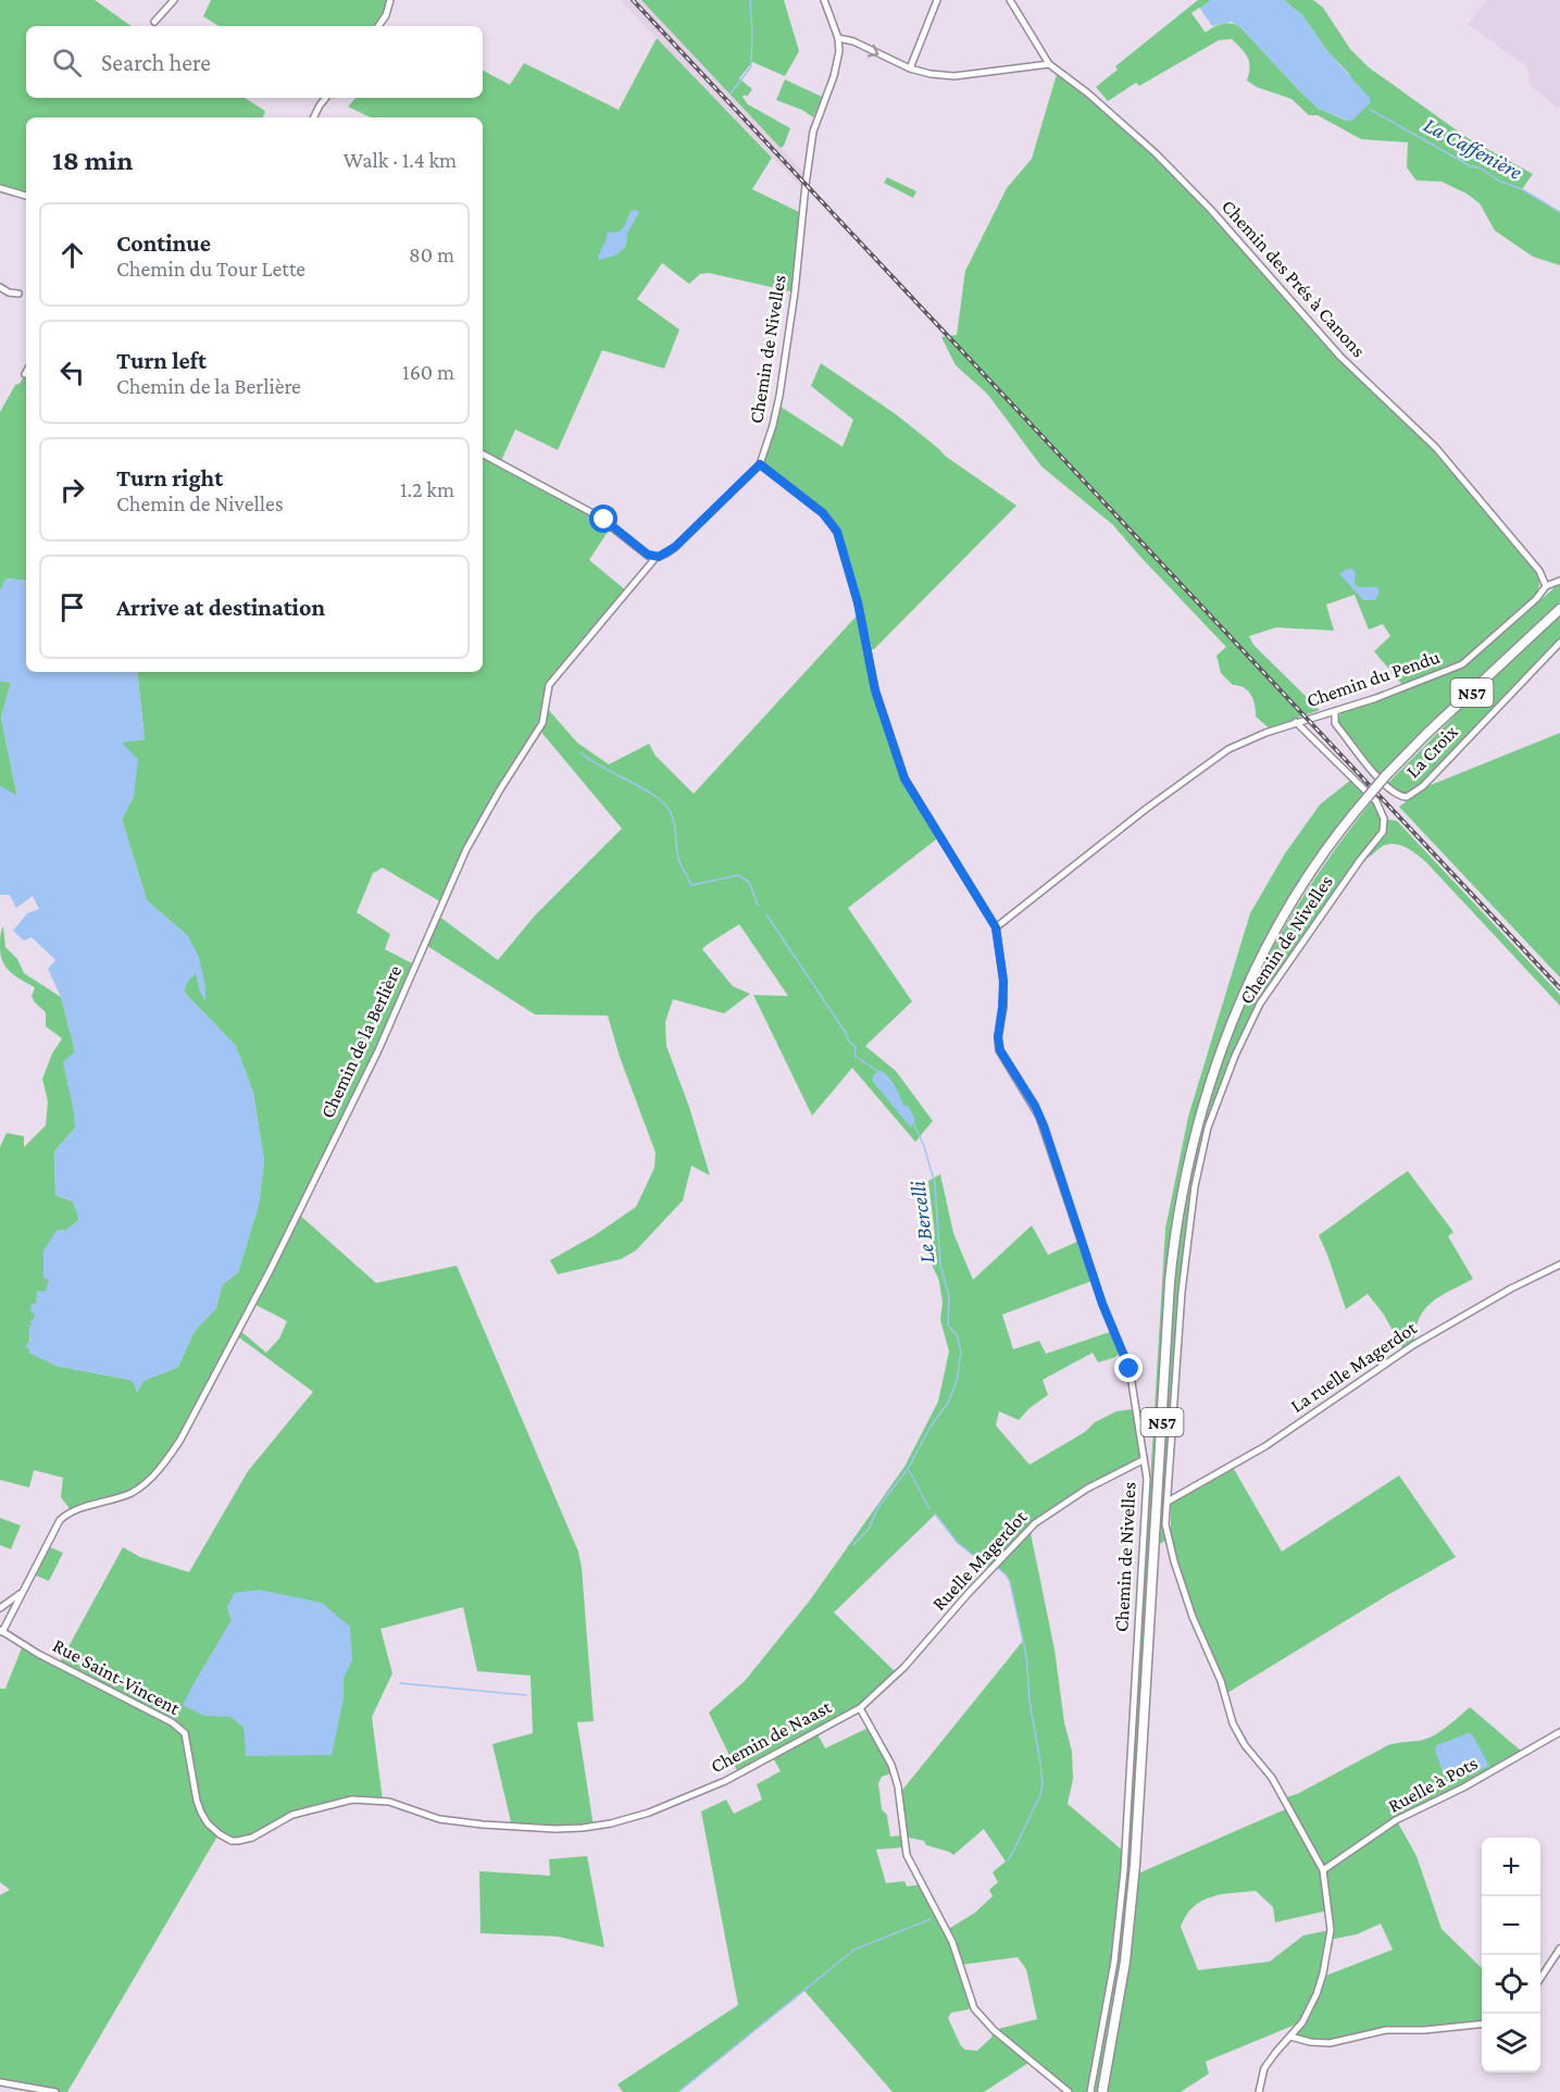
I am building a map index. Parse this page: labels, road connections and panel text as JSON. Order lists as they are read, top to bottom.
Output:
{
  "streets": {
    "highway": ["N57"],
    "street": [
      "Chemin des Prés à Canons",
      "Chemin de Nivelles",
      "Chemin du Pendu",
      "La Croix",
      "Chemin de la Berlière",
      "La ruelle Magerdot",
      "Ruelle Magerdot",
      "Rue Saint-Vincent",
      "Chemin de Naast",
      "Ruelle à Pots"
    ]
  },
  "crossings": [
    ["Chemin des Prés à Canons", "Chemin du Pendu"],
    ["Chemin de Nivelles", "Chemin du Pendu"],
    ["Chemin de Nivelles", "Chemin de la Berlière"],
    ["Chemin de Nivelles", "La ruelle Magerdot"],
    ["Chemin de Nivelles", "Ruelle Magerdot"],
    ["Chemin de Nivelles", "Ruelle à Pots"],
    ["Chemin du Pendu", "La Croix"],
    ["Chemin de la Berlière", "Rue Saint-Vincent"],
    ["Ruelle Magerdot", "Chemin de Naast"],
    ["Rue Saint-Vincent", "Chemin de Naast"]
  ],
  "water": ["La Caffenière", "Le Bercelli"],
  "page": {
    "search": "Search here",
    "heading": ["18 min", "Walk · 1.4 km"],
    "list": [
      ["Continue", "Chemin du Tour Lette", "80 m"],
      ["Turn left", "Chemin de la Berlière", "160 m"],
      ["Turn right", "Chemin de Nivelles", "1.2 km"],
      "Arrive at destination"
    ],
    "map_buttons": ["+", "−"]
  }
}
